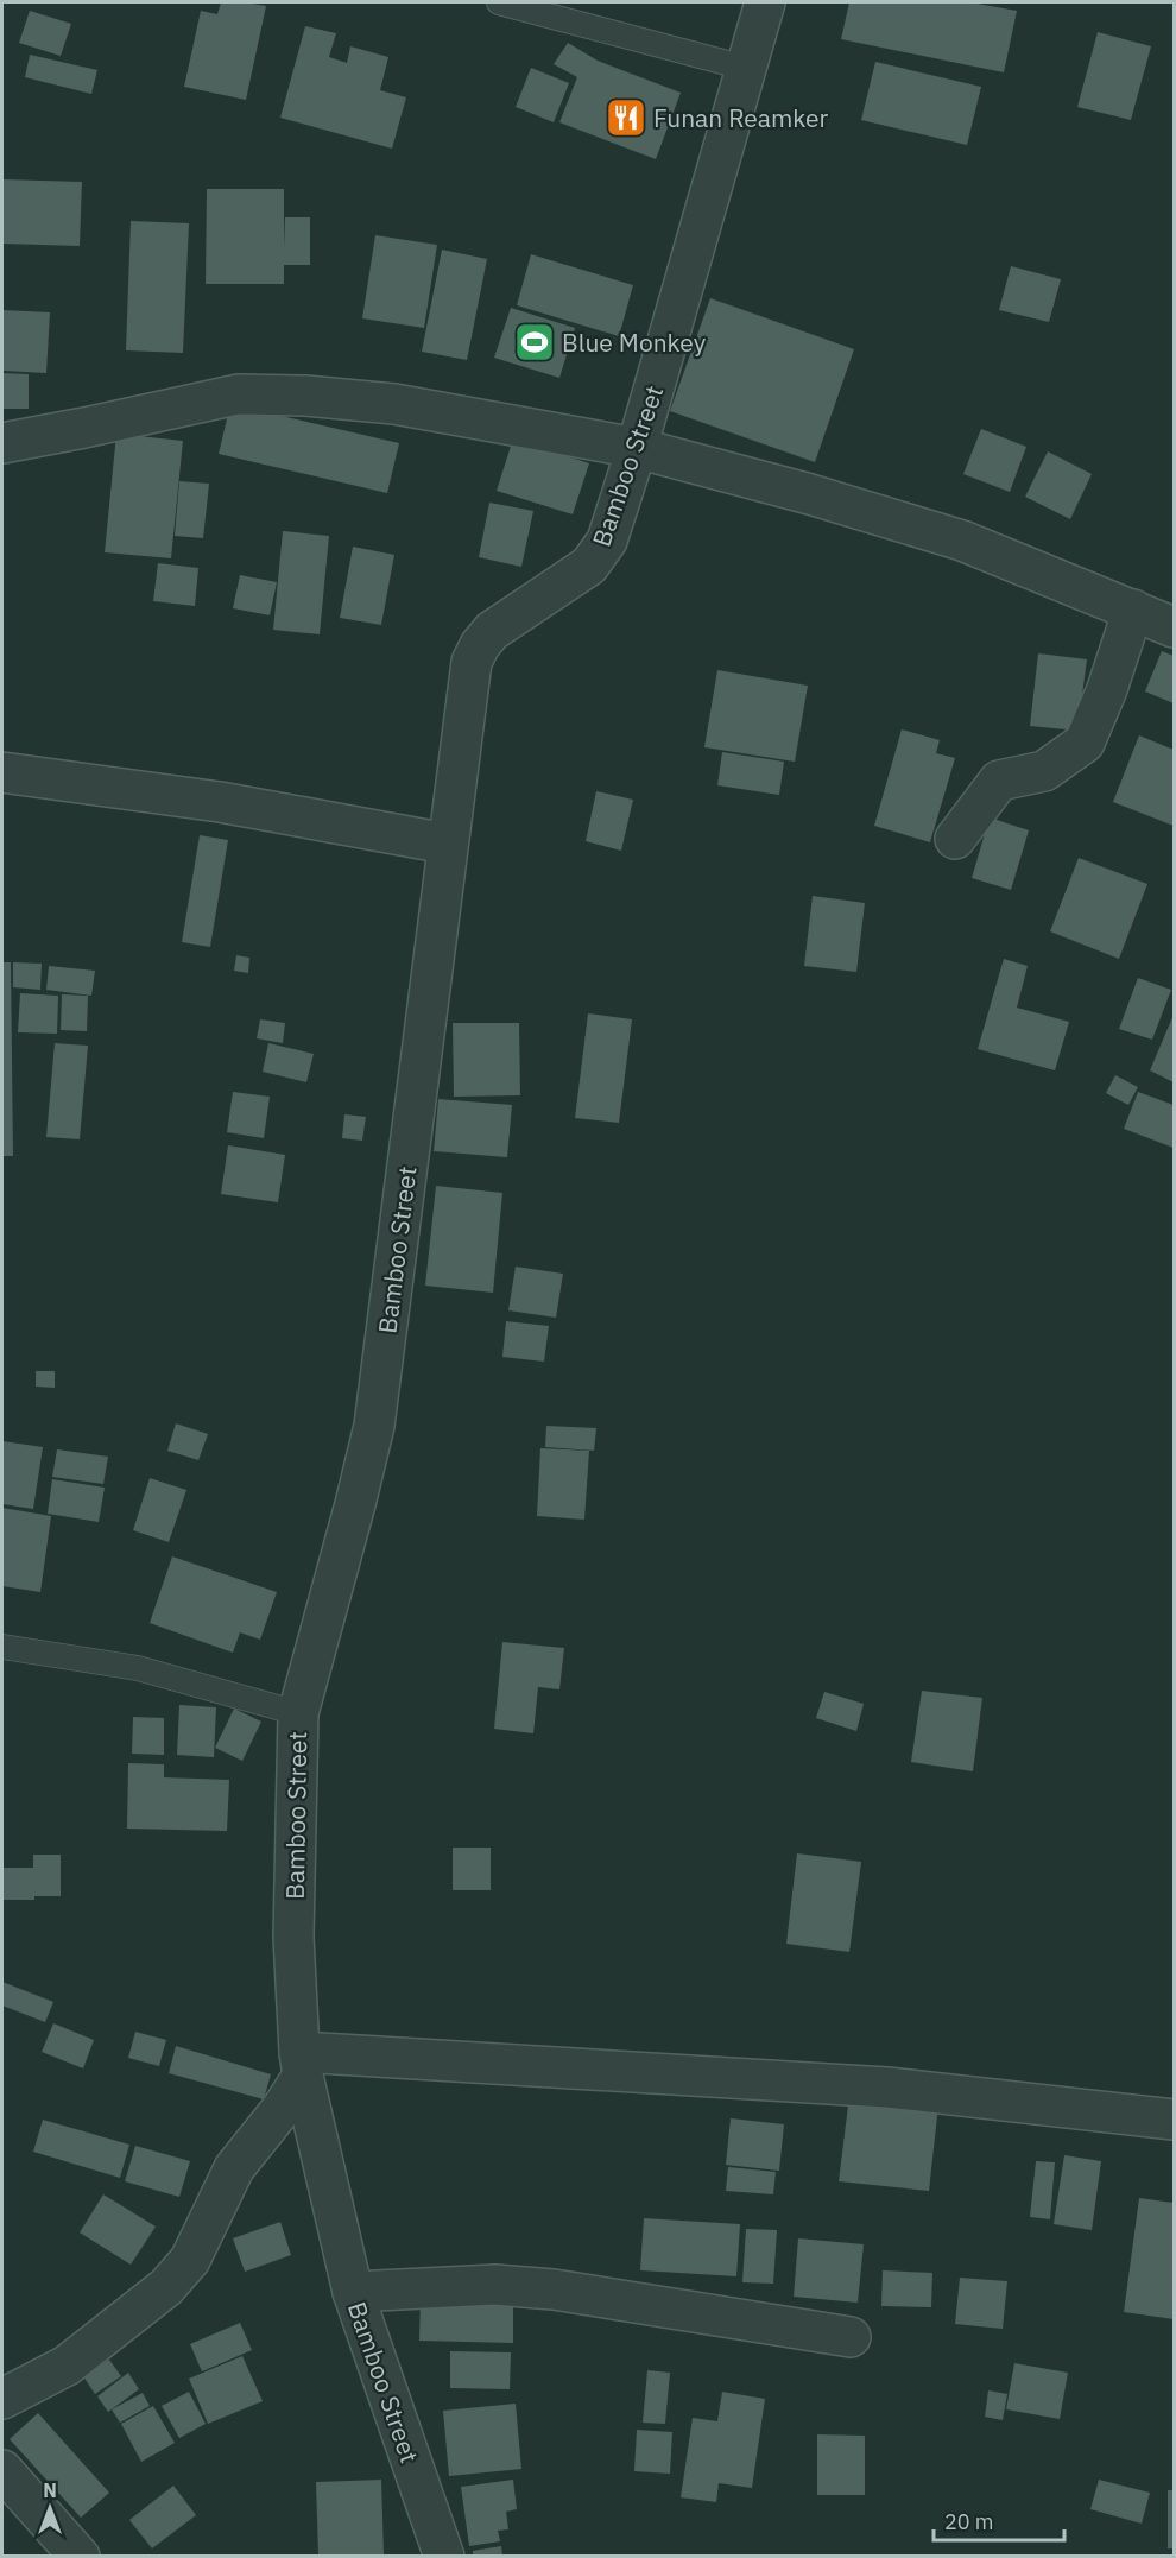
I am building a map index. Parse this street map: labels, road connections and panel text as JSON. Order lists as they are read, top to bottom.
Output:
{
  "streets": {
    "street": ["Bamboo Street"]
  },
  "places": {
    "restaurant": ["Funan Reamker"],
    "sports": ["Blue Monkey"]
  },
  "scale_bar": "20 m",
  "north": "top"
}
